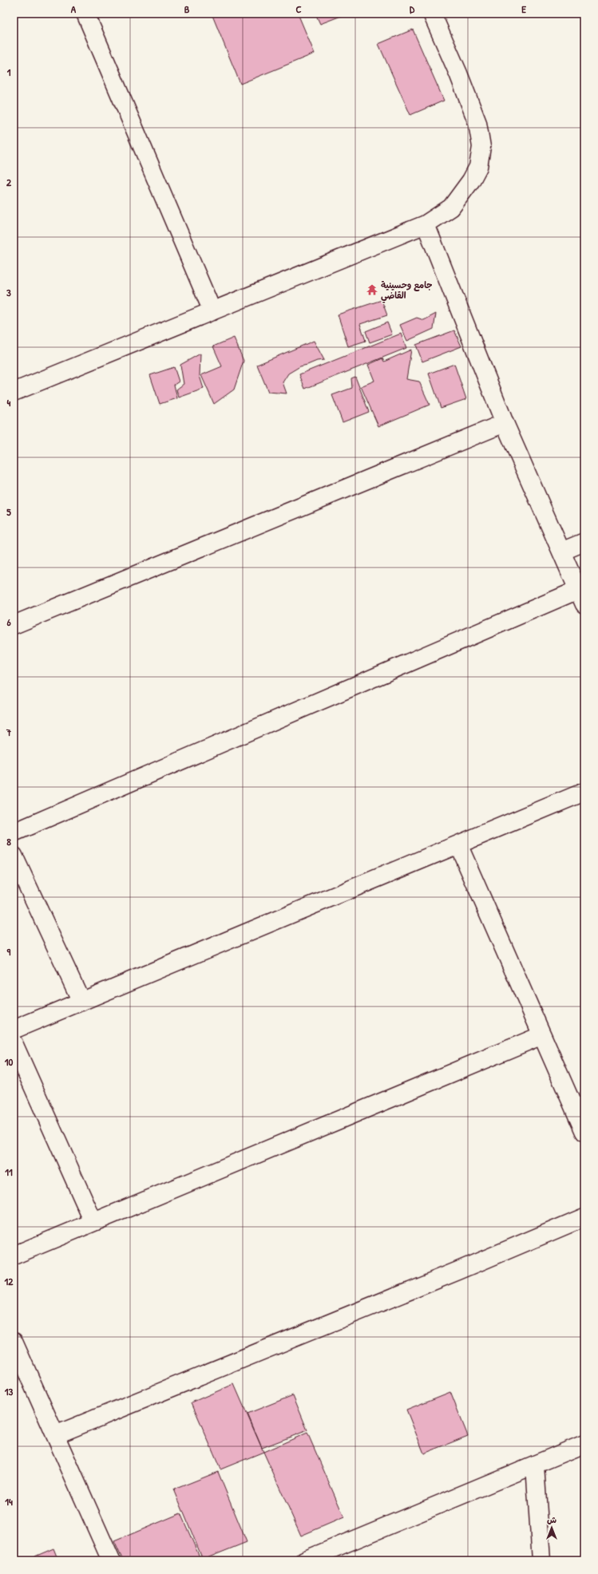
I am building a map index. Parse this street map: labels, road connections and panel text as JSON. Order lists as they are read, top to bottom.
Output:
{
  "places": {
    "temple": ["جامع وحسينية القاضي"]
  },
  "north": "top",
  "grid": {
    "columns": [
      "A",
      "B",
      "C",
      "D",
      "E"
    ],
    "rows": [
      "1",
      "2",
      "3",
      "4",
      "5",
      "6",
      "7",
      "8",
      "9",
      "10",
      "11",
      "12",
      "13",
      "14"
    ]
  }
}
